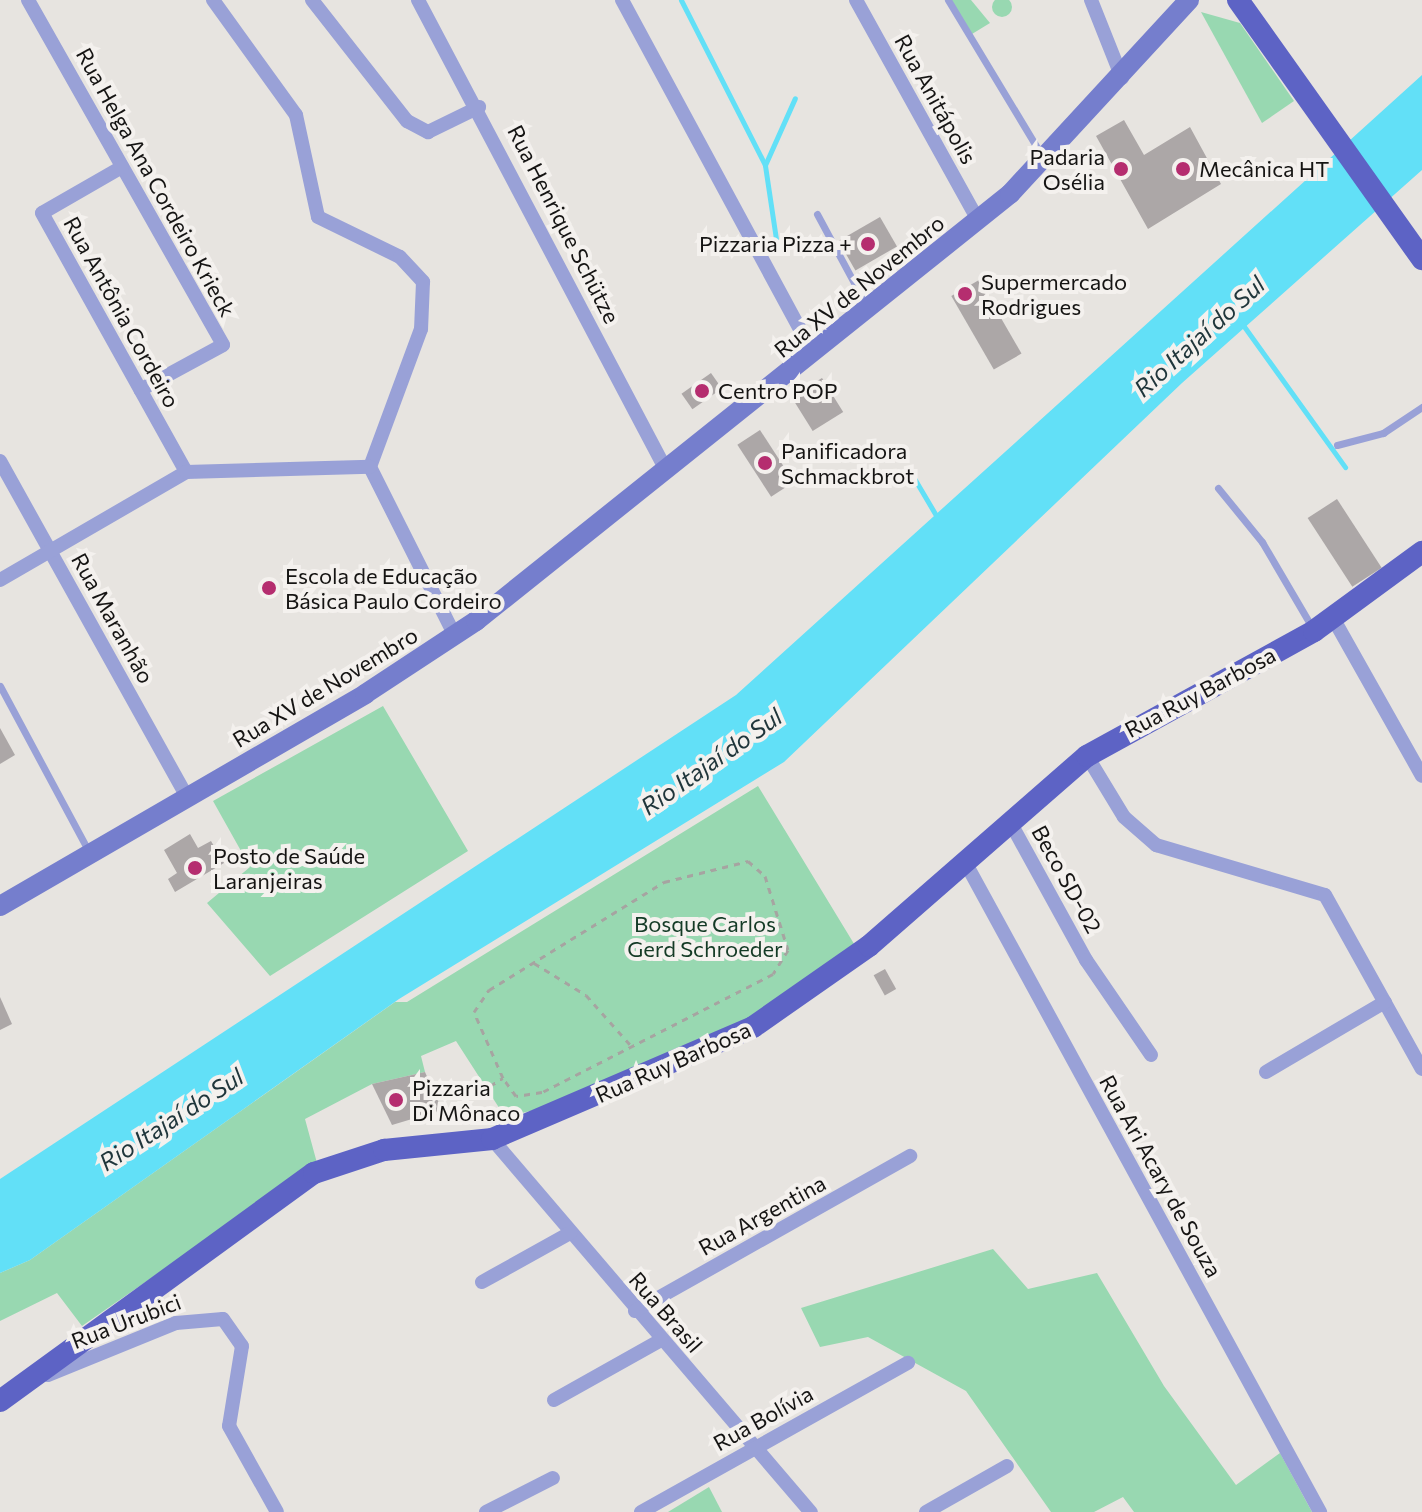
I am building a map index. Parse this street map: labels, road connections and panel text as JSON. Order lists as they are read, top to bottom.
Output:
{
  "streets": {
    "main road": ["Rua XV de Novembro", "Rua Ruy Barbosa"],
    "street": [
      "Rua Anitápolis",
      "Rua Helga Ana Cordeiro Krieck",
      "Rua Henrique Schütze",
      "Rua Antônia Cordeiro",
      "Rua Maranhão",
      "Beco SD-02",
      "Rua Ari Acary de Souza",
      "Rua Argentina",
      "Rua Brasil",
      "Rua Urubici",
      "Rua Bolívia"
    ]
  },
  "crossings": [
    ["Rua Anitápolis", "Rua XV de Novembro"],
    ["Rua Helga Ana Cordeiro Krieck", "Rua Antônia Cordeiro"],
    ["Rua Henrique Schütze", "Rua XV de Novembro"],
    ["Rua XV de Novembro", "Rua Maranhão"],
    ["Rua Ruy Barbosa", "Beco SD-02"],
    ["Rua Ruy Barbosa", "Rua Ari Acary de Souza"],
    ["Rua Ruy Barbosa", "Rua Brasil"],
    ["Rua Ruy Barbosa", "Rua Urubici"],
    ["Rua Argentina", "Rua Brasil"],
    ["Rua Brasil", "Rua Bolívia"]
  ],
  "water": ["Rio Itajaí do Sul"],
  "parks": ["Bosque Carlos Gerd Schroeder"],
  "places": [
    "Padaria Osélia",
    "Mecânica HT",
    "Pizzaria Pizza +",
    "Supermercado Rodrigues",
    "Centro POP",
    "Panificadora Schmackbrot",
    "Escola de Educação Básica Paulo Cordeiro",
    "Posto de Saúde Laranjeiras",
    "Pizzaria Di Mônaco"
  ]
}
